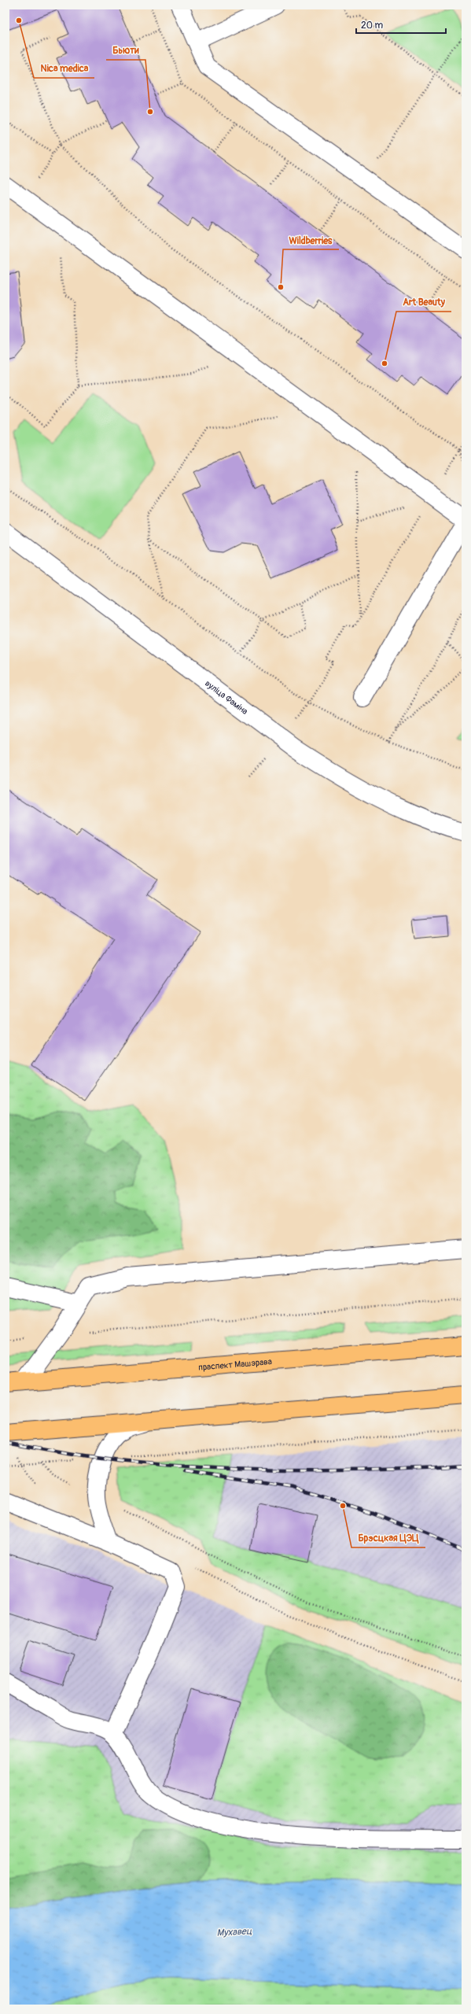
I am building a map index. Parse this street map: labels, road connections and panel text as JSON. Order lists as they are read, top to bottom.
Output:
{
  "streets": {
    "main road": ["праспект Машэрава"],
    "street": ["вуліца Фаміна"]
  },
  "water": ["Мухавец"],
  "places": [
    "Nica medica",
    "Бьюти",
    "Wildberries",
    "Art Beauty",
    "Брэсцкая ЦЭЦ"
  ],
  "scale_bar": "20 m"
}
